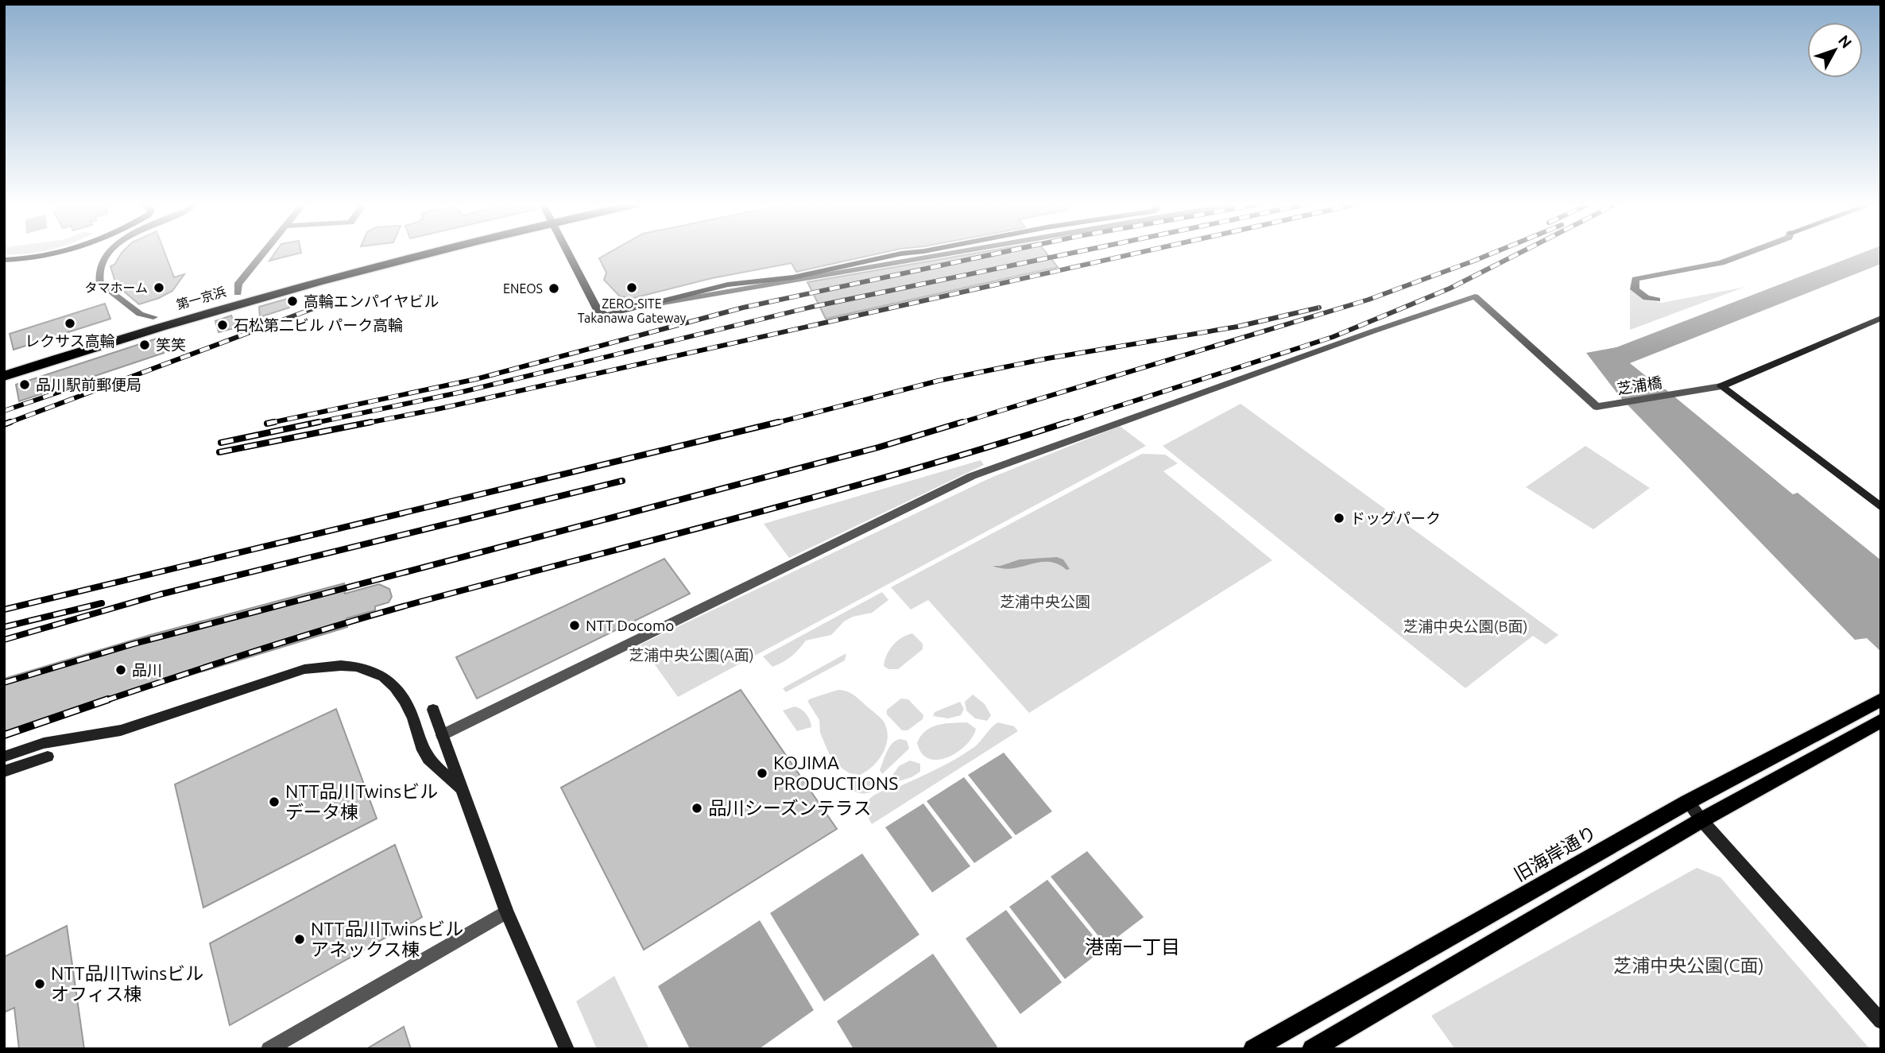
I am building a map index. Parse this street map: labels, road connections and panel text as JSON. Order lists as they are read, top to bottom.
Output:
{
  "streets": {
    "highway": ["第一京浜"],
    "main road": ["旧海岸通り"],
    "street": ["芝浦橋"]
  },
  "districts": ["港南一丁目"],
  "parks": [
    "芝浦中央公園",
    "芝浦中央公園(B面)",
    "芝浦中央公園(A面)",
    "芝浦中央公園(C面)"
  ],
  "places": [
    "タマホーム",
    "ZERO-SITE Takanawa Gateway",
    "ENEOS",
    "高輪エンパイヤビル",
    "レクサス高輪",
    "石松第二ビル パーク高輪",
    "笑笑",
    "品川駅前郵便局",
    "ドッグパーク",
    "NTT Docomo",
    "品川",
    "KOJIMA PRODUCTIONS",
    "NTT品川Twinsビル データ棟",
    "品川シーズンテラス",
    "NTT品川Twinsビル アネックス棟",
    "NTT品川Twinsビル オフィス棟"
  ],
  "north": "top right"
}
